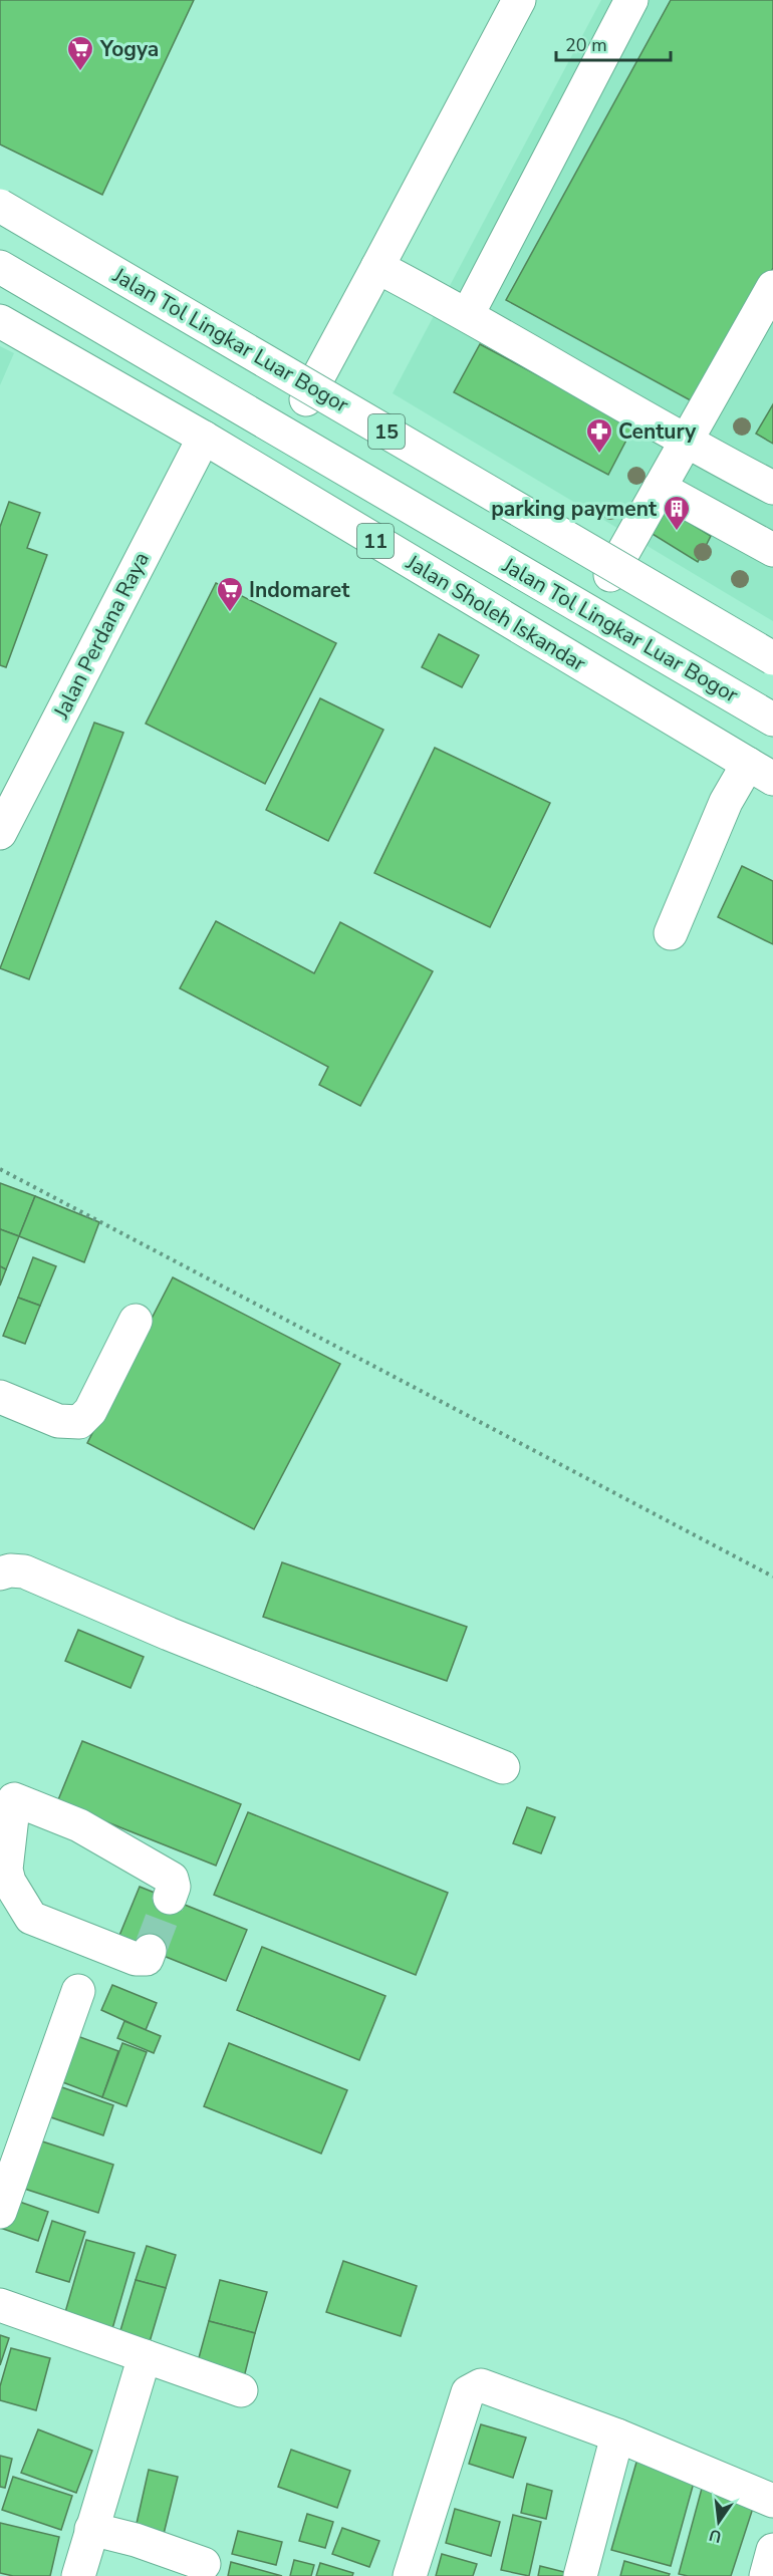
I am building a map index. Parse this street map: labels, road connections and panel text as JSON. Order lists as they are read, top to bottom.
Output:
{
  "streets": {
    "main road": [
      "Jalan Tol Lingkar Luar Bogor",
      "15",
      "11",
      "Jalan Sholeh Iskandar",
      "Jalan Perdana Raya"
    ]
  },
  "crossings": [
    ["Jalan Sholeh Iskandar", "Jalan Perdana Raya"]
  ],
  "places": {
    "supermarket": ["Yogya", "Indomaret"],
    "pharmacy": ["Century"],
    "building": ["parking payment"]
  },
  "scale_bar": "20 m",
  "north": "bottom"
}
